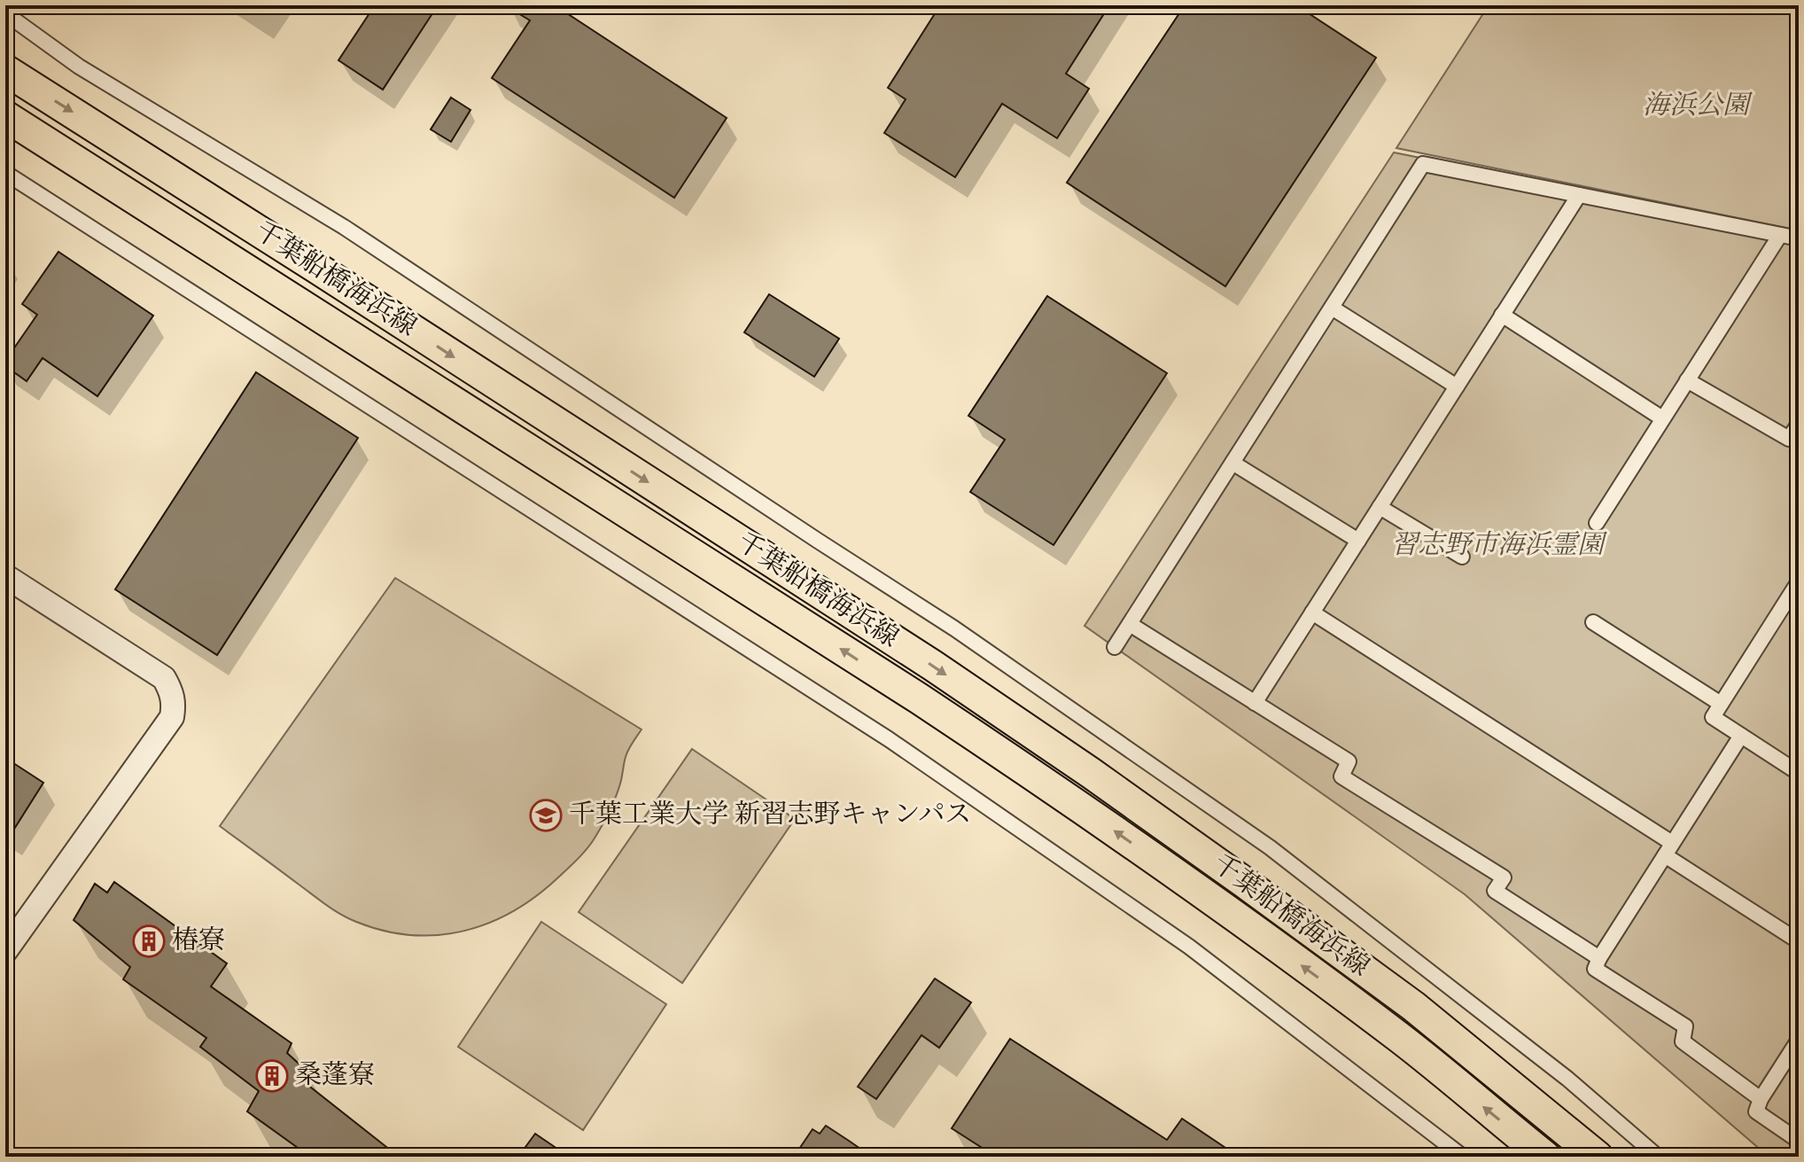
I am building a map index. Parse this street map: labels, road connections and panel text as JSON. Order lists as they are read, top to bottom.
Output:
{
  "streets": {
    "main road": ["千葉船橋海浜線"]
  },
  "parks": ["海浜公園", "習志野市海浜霊園"],
  "places": {
    "school or university": ["千葉工業大学 新習志野キャンパス"],
    "building": ["椿寮", "桑蓬寮"]
  }
}
